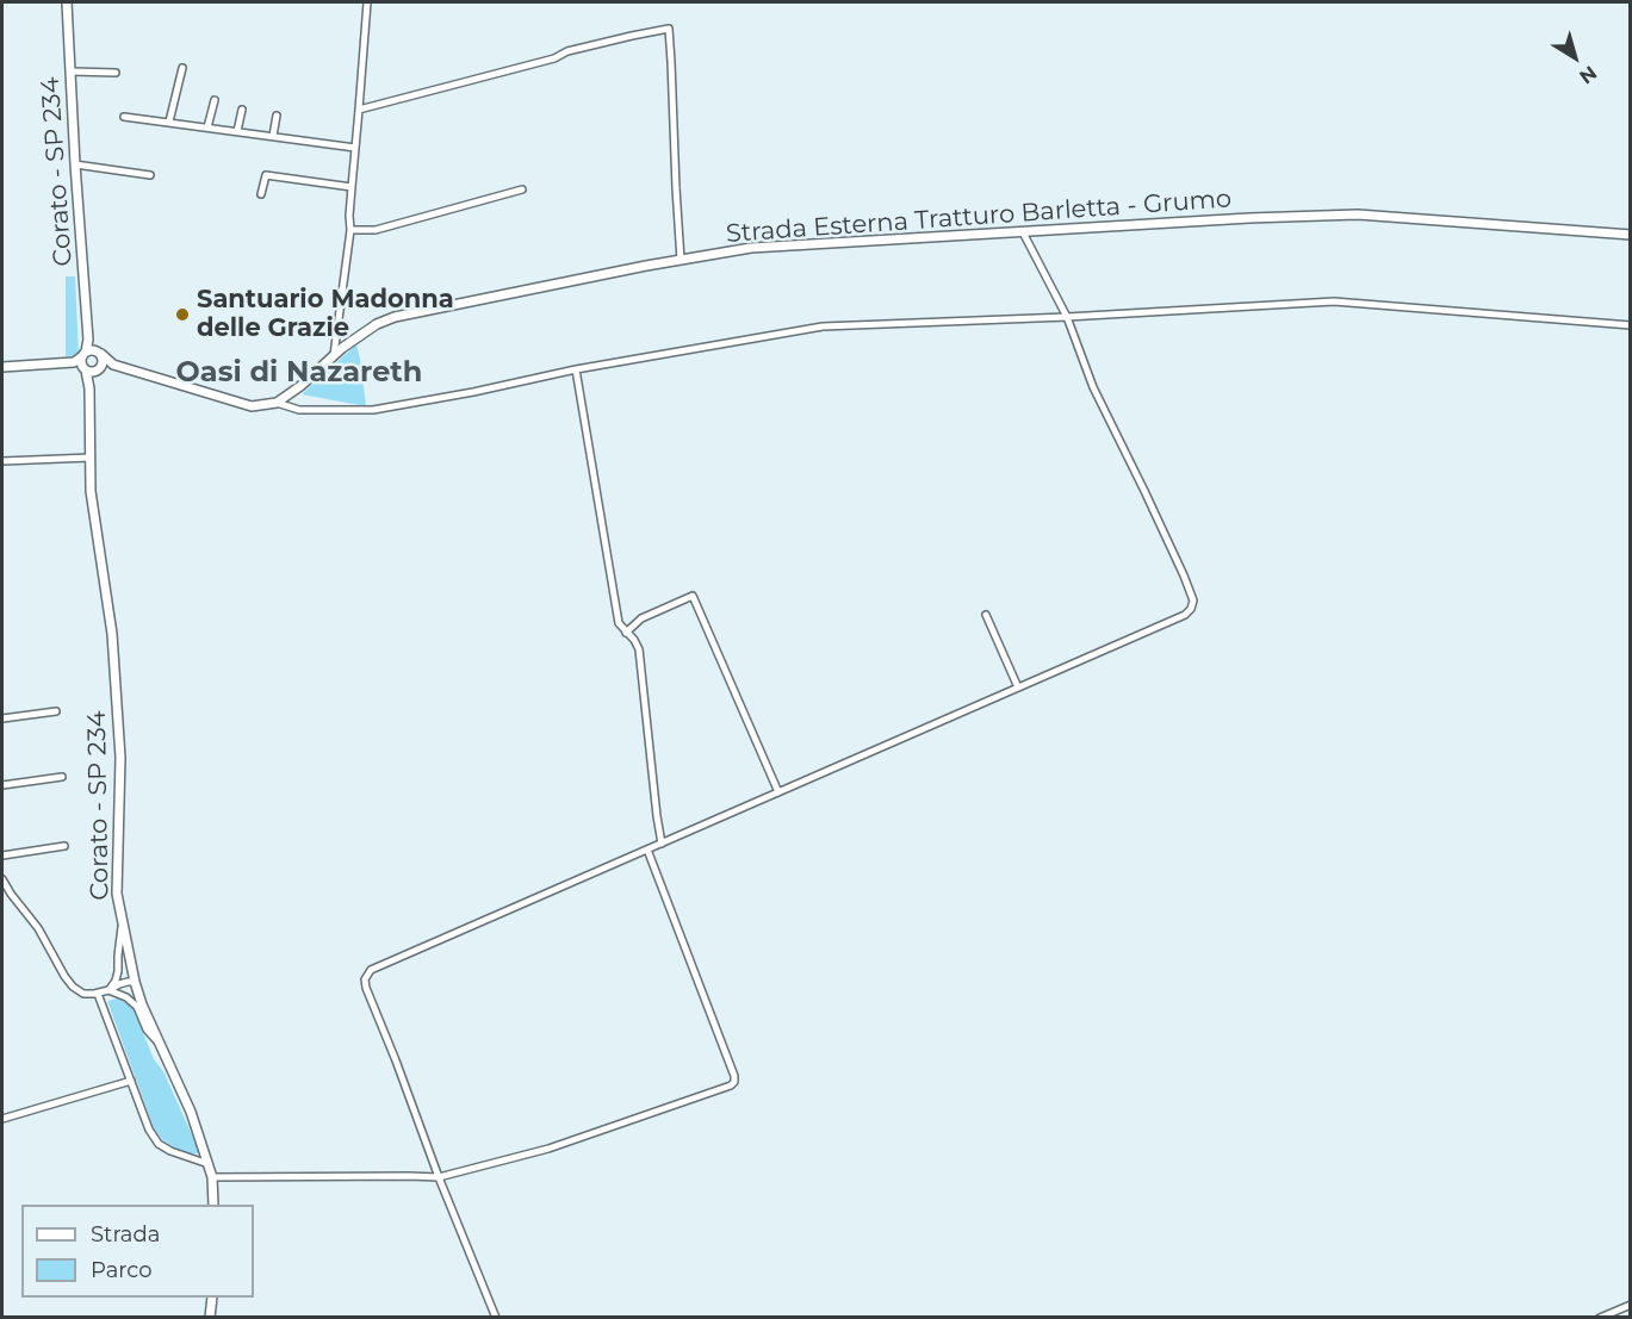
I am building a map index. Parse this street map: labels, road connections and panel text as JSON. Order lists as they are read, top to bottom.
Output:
{
  "streets": {
    "street": ["Corato - SP 234", "Strada Esterna Tratturo Barletta - Grumo"]
  },
  "districts": ["Oasi di Nazareth"],
  "places": ["Santuario Madonna delle Grazie"],
  "legend": ["Strada", "Parco"],
  "north": "bottom right"
}
